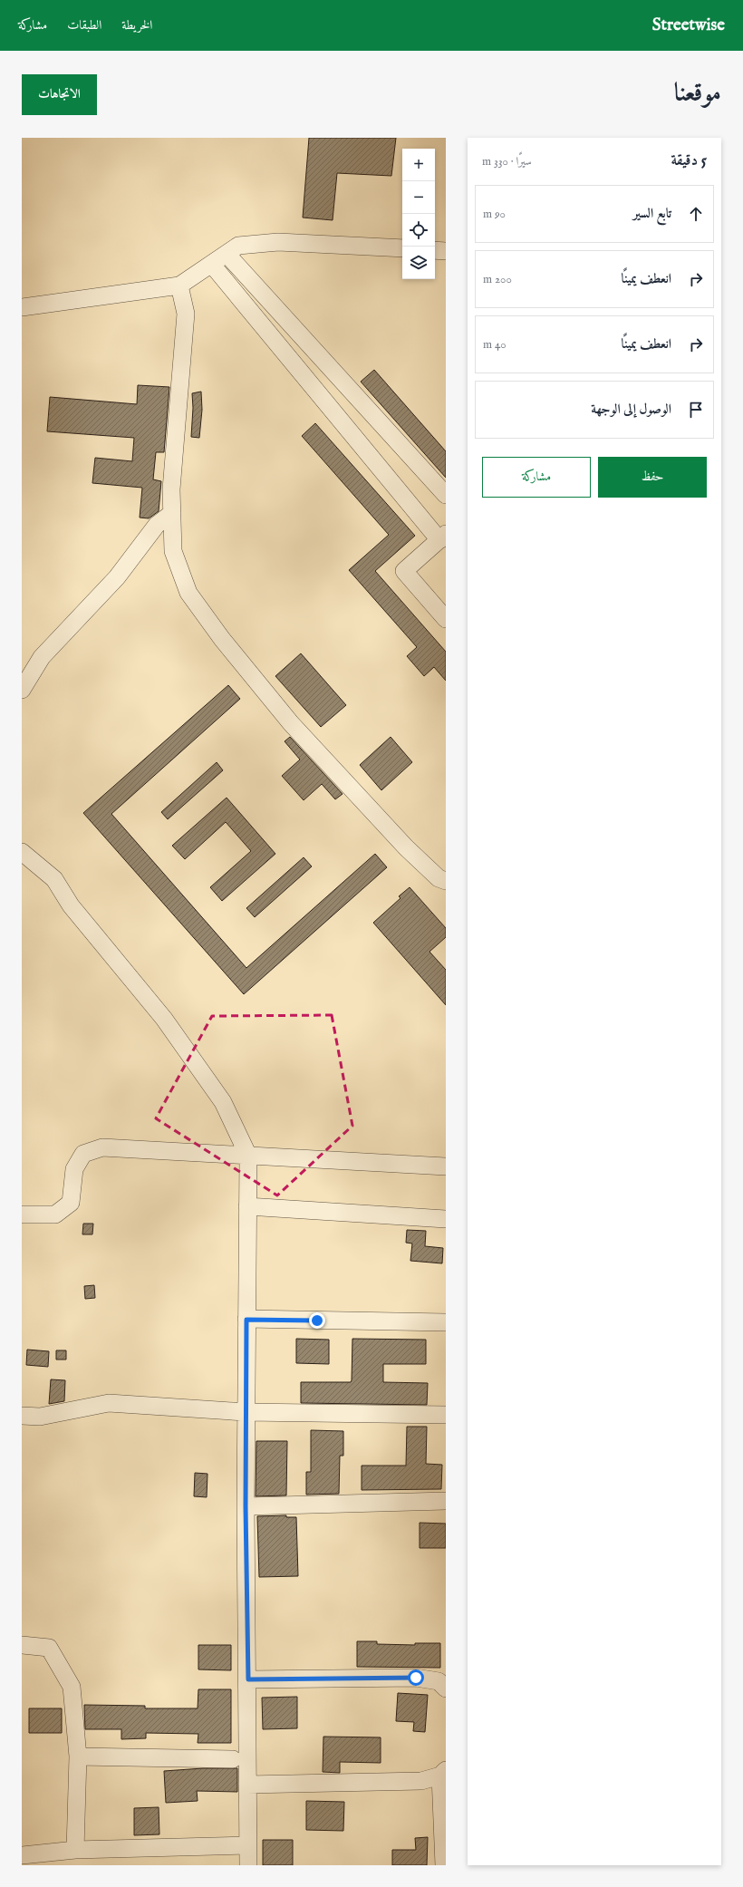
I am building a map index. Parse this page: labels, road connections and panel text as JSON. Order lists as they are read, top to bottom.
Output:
{
  "page": {
    "header": "Streetwise",
    "nav": ["الخريطة", "الطبقات", "مشاركة"],
    "title": "موقعنا",
    "buttons": [
      "الاتجاهات",
      ["حفظ", "مشاركة"]
    ],
    "heading": ["5 دقيقة", "سيرًا · 330 m"],
    "map_buttons": ["+", "−"],
    "list": [
      ["تابع السير", "90 m"],
      ["انعطف يمينًا", "200 m"],
      ["انعطف يمينًا", "40 m"],
      "الوصول إلى الوجهة"
    ]
  }
}
